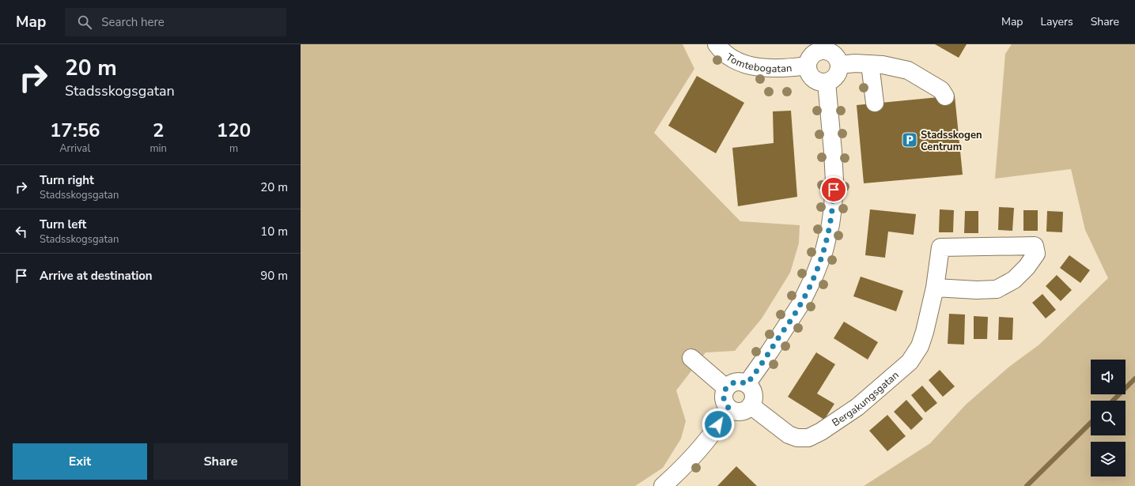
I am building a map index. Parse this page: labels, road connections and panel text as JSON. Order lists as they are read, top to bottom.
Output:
{
  "streets": {
    "street": ["Tomtebogatan", "Bergakungsgatan"]
  },
  "places": {
    "parking": ["Stadsskogen Centrum"]
  },
  "page": {
    "header": "Map",
    "search": "Search here",
    "nav": ["Map", "Layers", "Share"],
    "turn": ["20 m", "Stadsskogsgatan"],
    "eta": [
      "17:56",
      "Arrival",
      "2",
      "min",
      "120",
      "m"
    ],
    "list": [
      {
        "name": "Turn right",
        "note": "Stadsskogsgatan",
        "value": "20 m"
      },
      {
        "name": "Turn left",
        "note": "Stadsskogsgatan",
        "value": "10 m"
      },
      {
        "name": "Arrive at destination",
        "value": "90 m"
      }
    ],
    "buttons": ["Exit", "Share"]
  }
}
